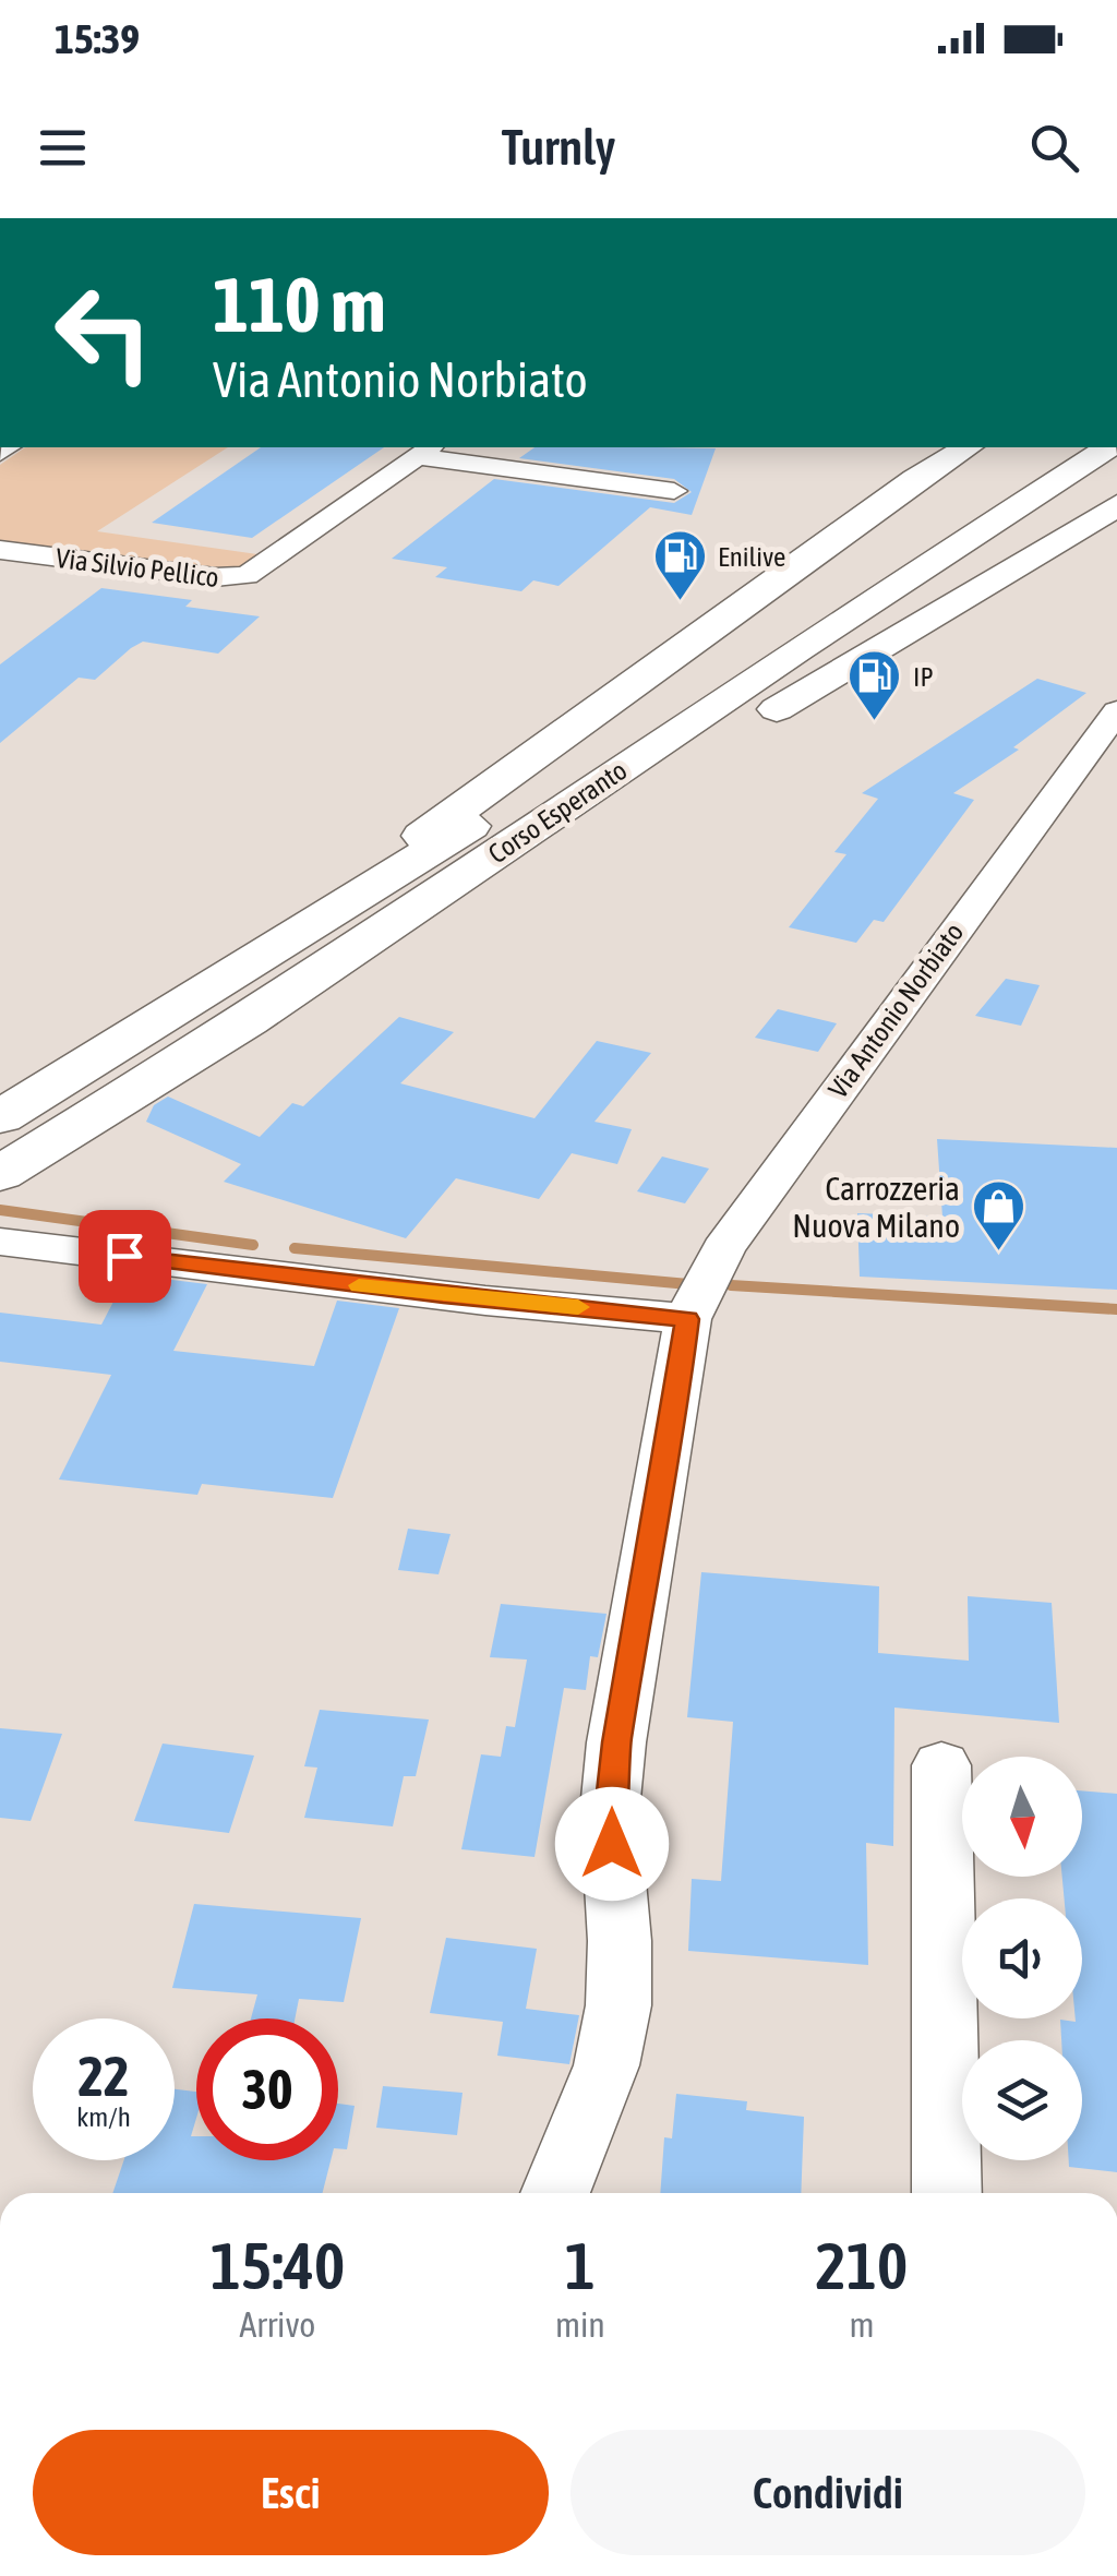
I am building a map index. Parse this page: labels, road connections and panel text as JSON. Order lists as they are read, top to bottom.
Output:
{
  "streets": {
    "main road": ["Corso Esperanto"],
    "street": ["Via Silvio Pellico", "Via Antonio Norbiato"]
  },
  "places": {
    "fuel station": ["Enilive", "IP"],
    "shop": ["Carrozzeria Nuova Milano"]
  },
  "north": "bottom",
  "page": {
    "status": "15:39",
    "header": "Turnly",
    "turn": ["110 m", "Via Antonio Norbiato"],
    "speed": "22 km/h",
    "limit": "30",
    "eta": [
      "15:40",
      "Arrivo",
      "1",
      "min",
      "210",
      "m"
    ],
    "buttons": ["Esci", "Condividi"]
  }
}
